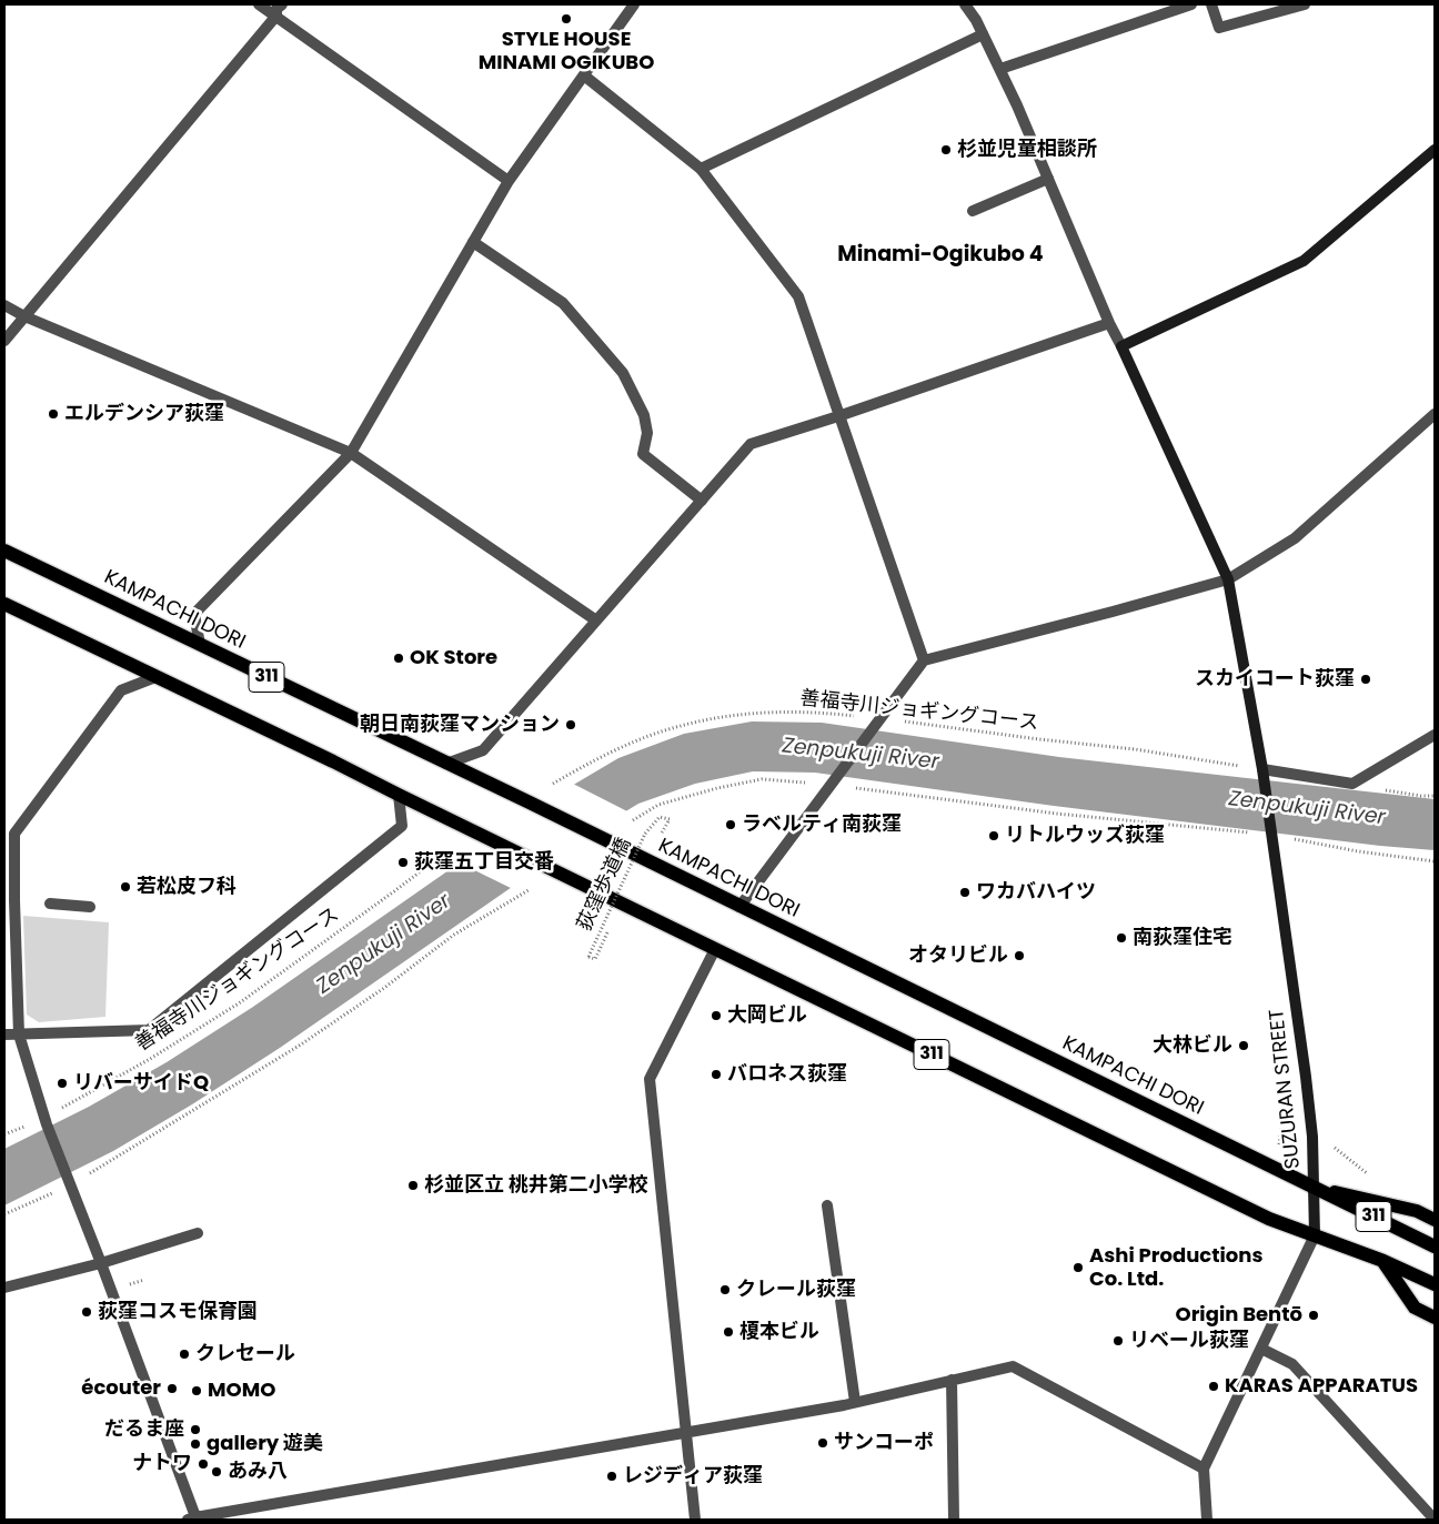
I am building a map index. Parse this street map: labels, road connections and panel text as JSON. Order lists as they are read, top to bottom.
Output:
{
  "streets": {
    "main road": ["KAMPACHI DORI", "311"],
    "street": ["SUZURAN STREET"],
    "path": ["善福寺川ジョギングコース", "荻窪歩道橋"]
  },
  "crossings": [
    ["KAMPACHI DORI", "311"],
    ["KAMPACHI DORI", "SUZURAN STREET"],
    ["311", "SUZURAN STREET"],
    ["善福寺川ジョギングコース", "SUZURAN STREET"]
  ],
  "districts": ["Minami-Ogikubo 4"],
  "water": ["Zenpukuji River"],
  "places": [
    "STYLE HOUSE MINAMI OGIKUBO",
    "杉並児童相談所",
    "エルデンシア荻窪",
    "OK Store",
    "スカイコート荻窪",
    "朝日南荻窪マンション",
    "ラベルティ南荻窪",
    "リトルウッズ荻窪",
    "荻窪五丁目交番",
    "若松皮フ科",
    "ワカバハイツ",
    "南荻窪住宅",
    "オタリビル",
    "大岡ビル",
    "大林ビル",
    "バロネス荻窪",
    "リバーサイドQ",
    "杉並区立 桃井第二小学校",
    "Ashi Productions Co. Ltd.",
    "クレール荻窪",
    "荻窪コスモ保育園",
    "Origin Bentō",
    "榎本ビル",
    "リベール荻窪",
    "クレセール",
    "KARAS APPARATUS",
    "écouter",
    "MOMO",
    "だるま座",
    "サンコーポ",
    "gallery 遊美",
    "ナトワ",
    "あみ八",
    "レジディア荻窪"
  ]
}
